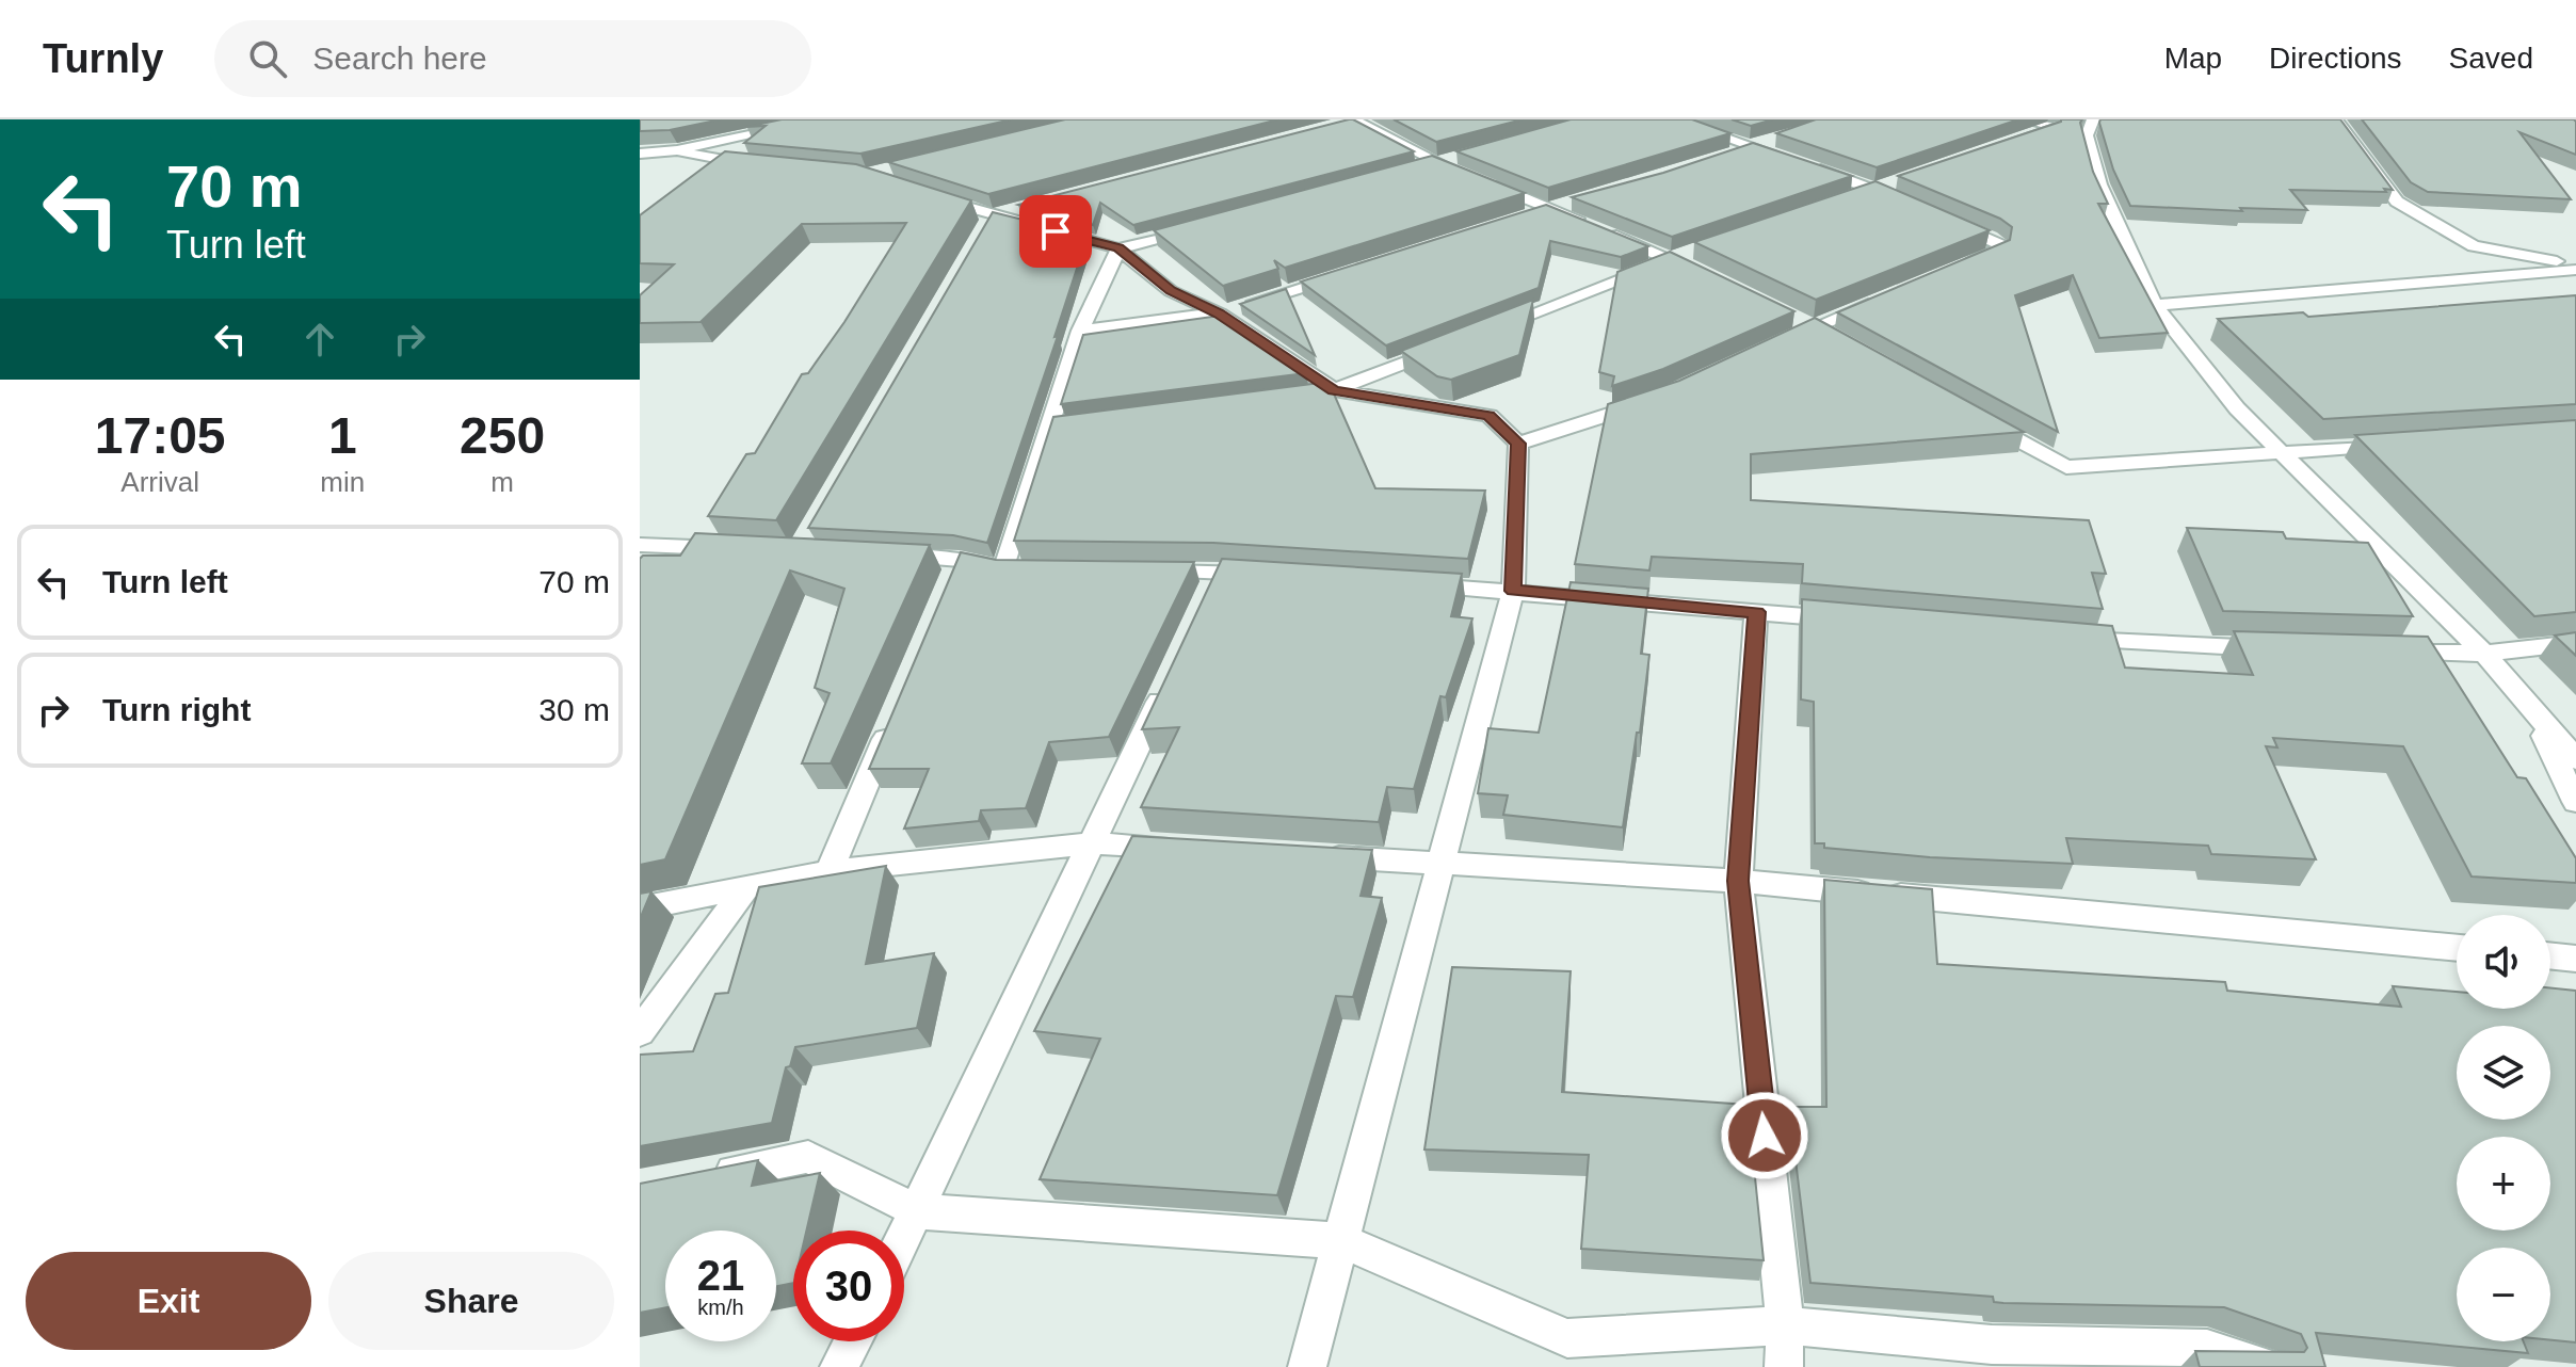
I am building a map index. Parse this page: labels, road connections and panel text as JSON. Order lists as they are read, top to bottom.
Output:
{
  "page": {
    "header": "Turnly",
    "search": "Search here",
    "nav": ["Map", "Directions", "Saved"],
    "turn": ["70 m", "Turn left"],
    "eta": [
      "17:05",
      "Arrival",
      "1",
      "min",
      "250",
      "m"
    ],
    "list": [
      {
        "name": "Turn left",
        "value": "70 m"
      },
      {
        "name": "Turn right",
        "value": "30 m"
      }
    ],
    "map_buttons": ["+", "−"],
    "speed": "21 km/h",
    "limit": "30",
    "buttons": ["Exit", "Share"]
  }
}
